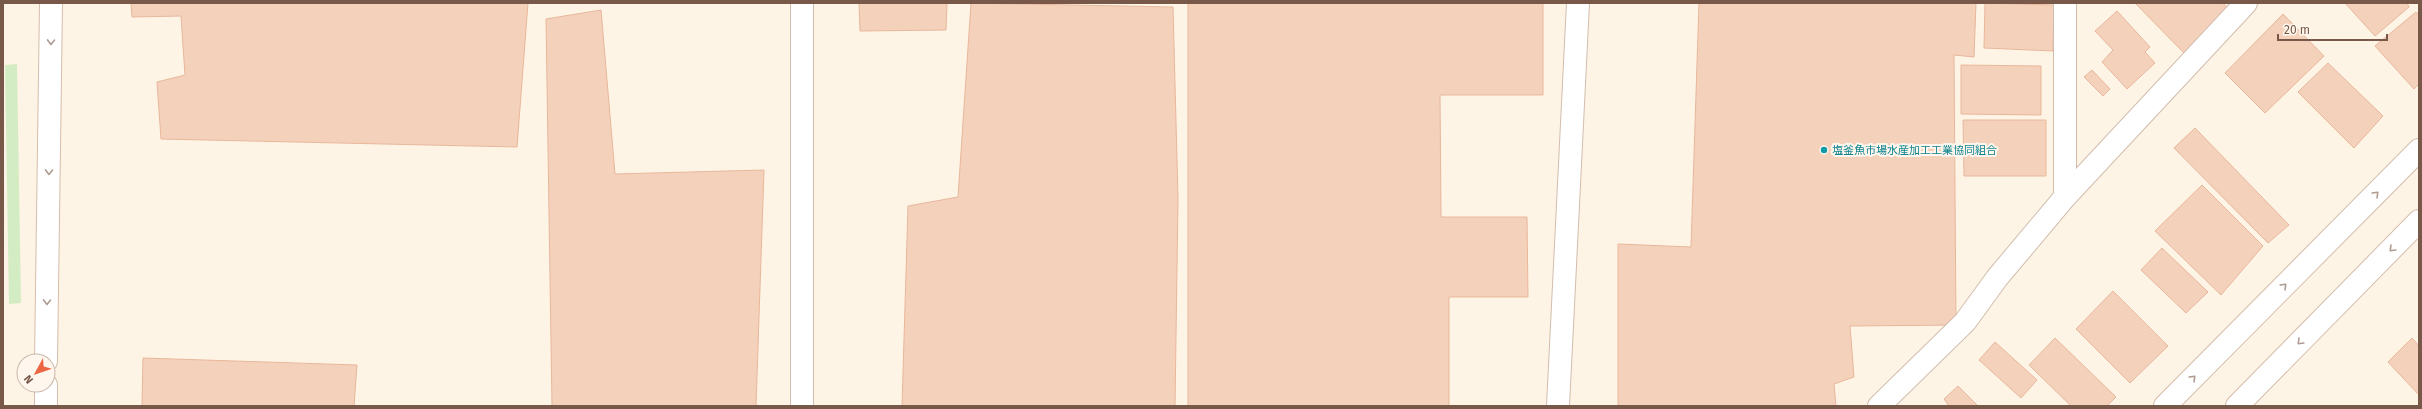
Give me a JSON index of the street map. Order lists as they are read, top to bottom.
{
  "places": ["塩釜魚市場水産加工工業協同組合"],
  "scale_bar": "20 m",
  "north": "bottom left"
}
